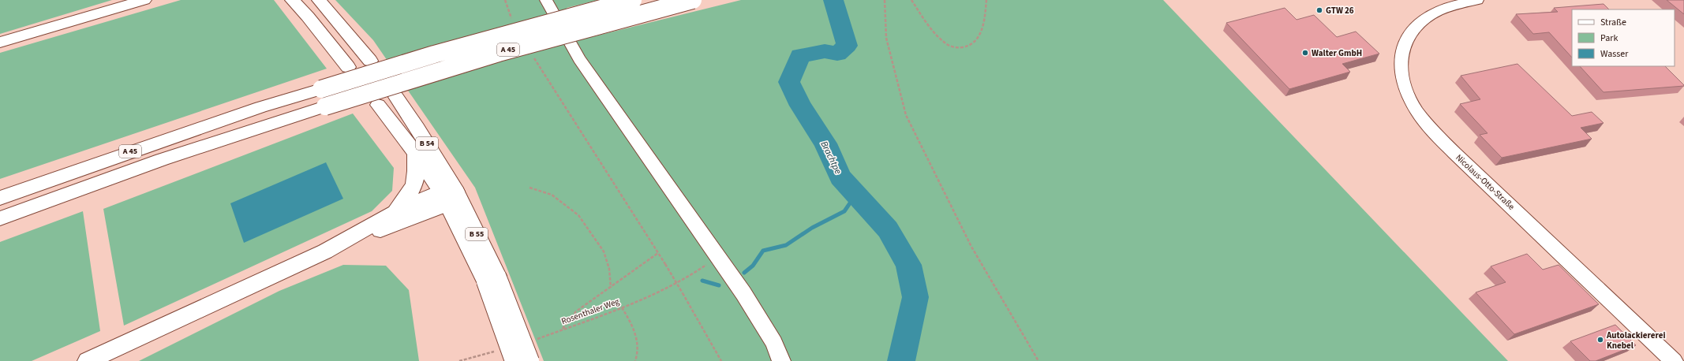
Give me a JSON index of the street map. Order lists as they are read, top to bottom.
{
  "streets": {
    "main road": ["A 45", "B 54", "B 55"],
    "street": ["Nicolaus-Otto-Straße"],
    "path": ["Rosenthaler Weg"]
  },
  "crossings": [
    ["B 54", "B 55"]
  ],
  "water": ["Brachtpe"],
  "places": ["GTW 26", "Walter GmbH", "Autolackiererei Knebel"],
  "legend": ["Straße", "Park", "Wasser"]
}
